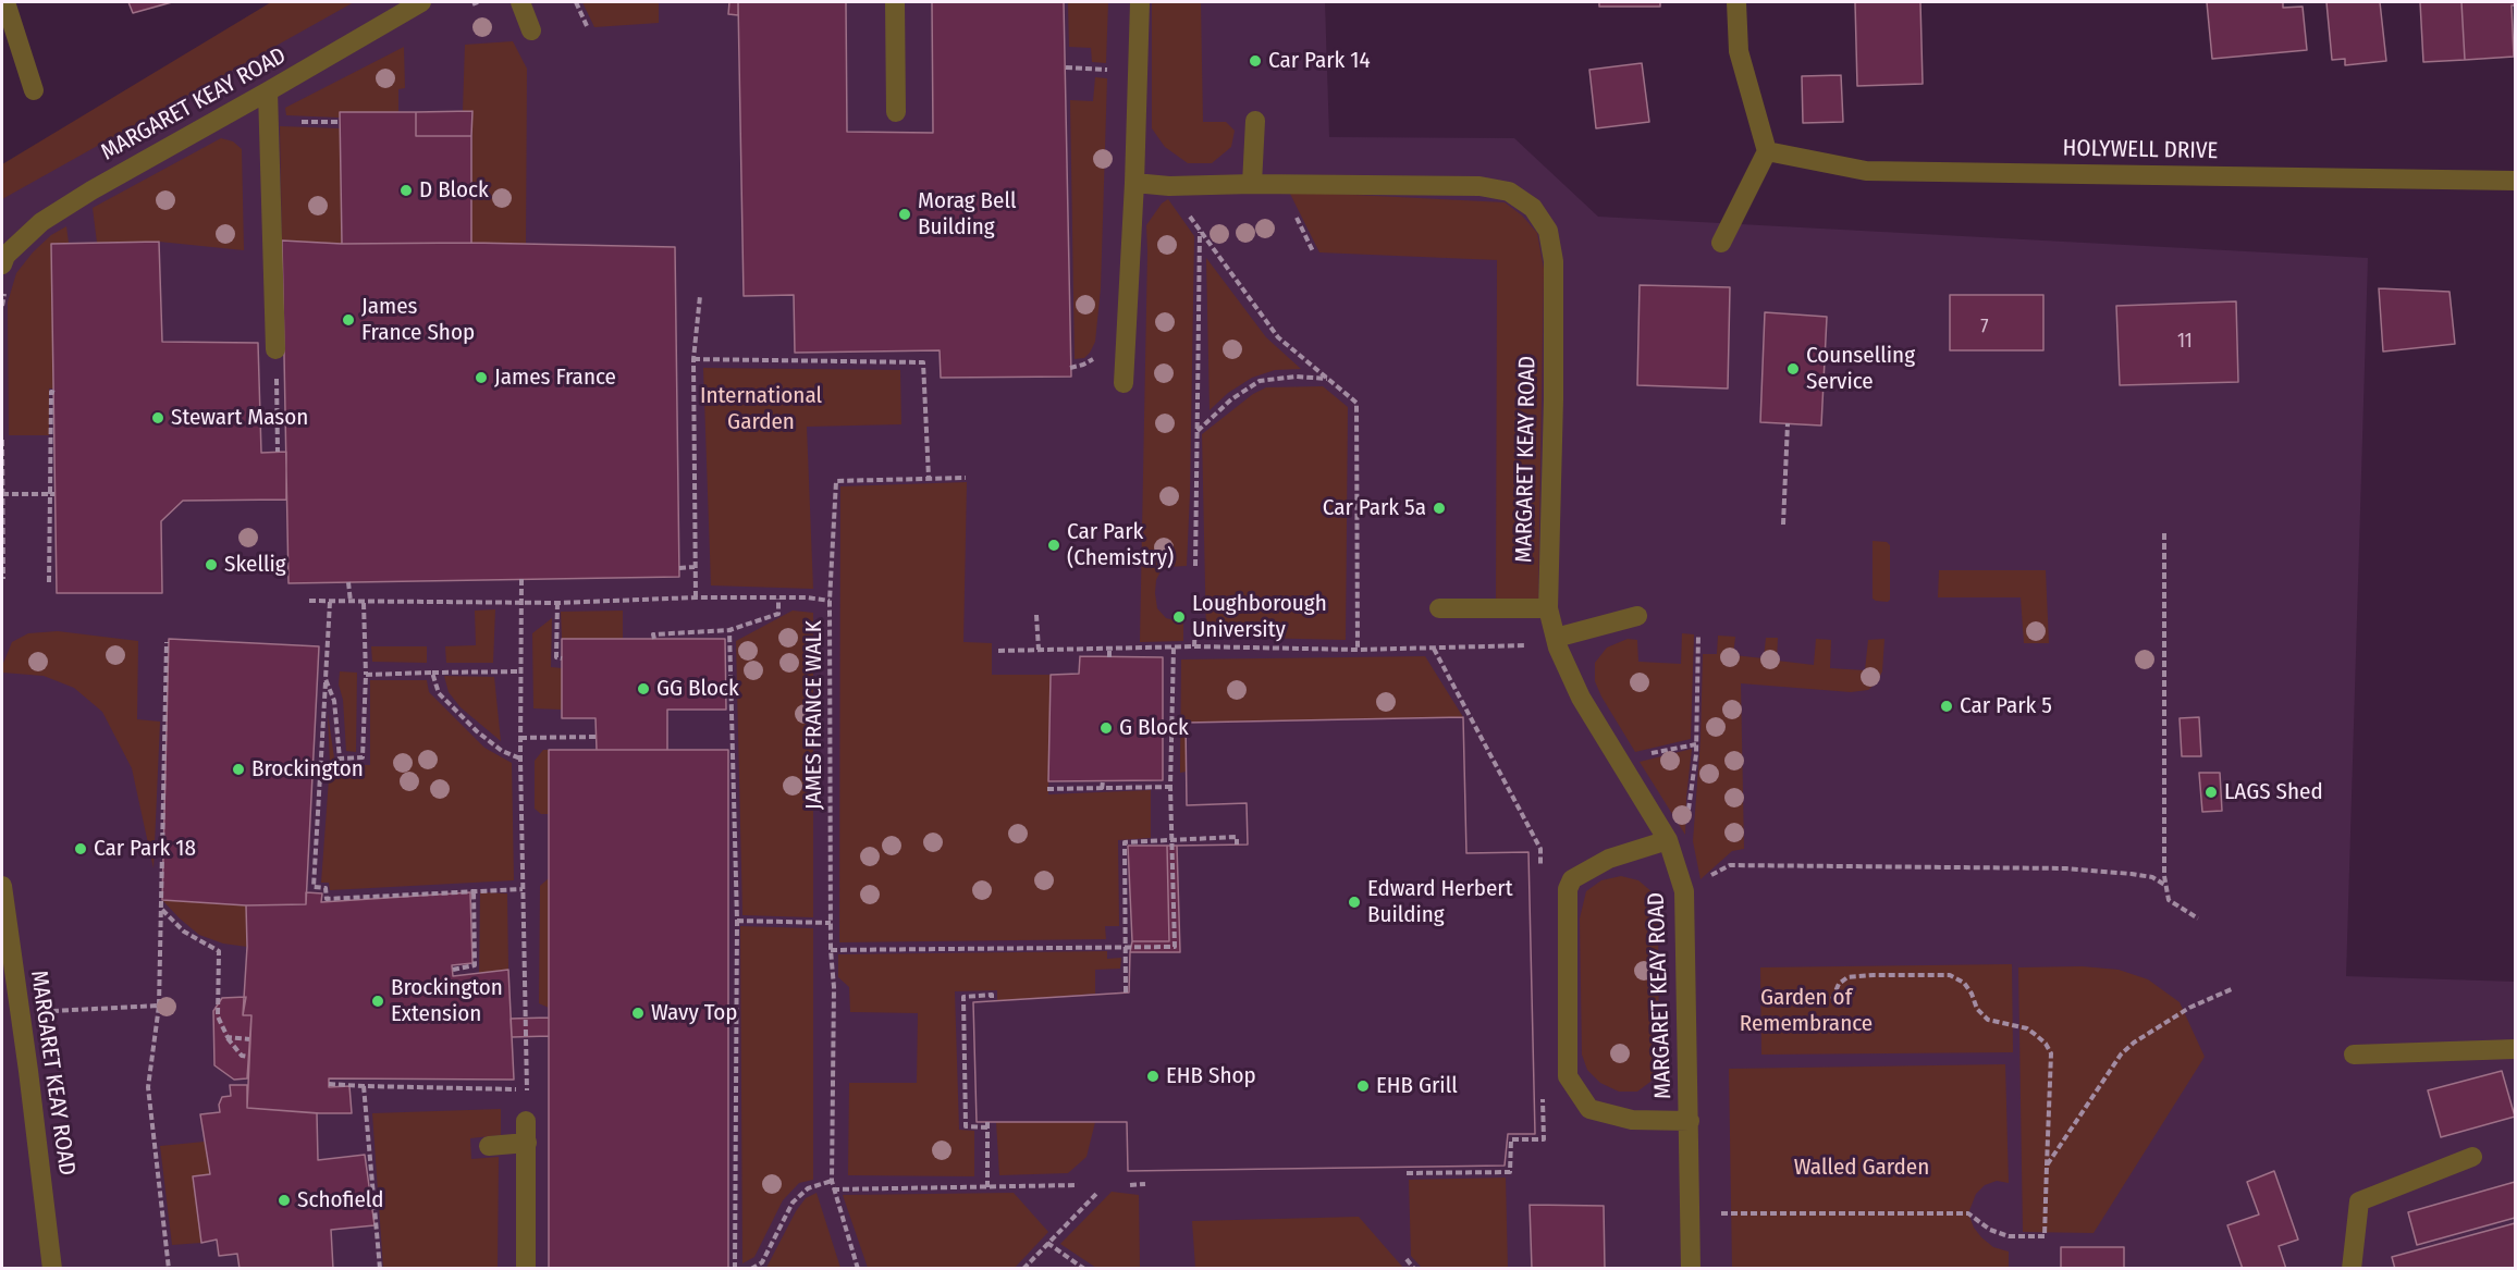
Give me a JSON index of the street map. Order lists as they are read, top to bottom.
{
  "streets": {
    "street": ["MARGARET KEAY ROAD", "HOLYWELL DRIVE"],
    "path": ["JAMES FRANCE WALK"]
  },
  "parks": ["International Garden", "Garden of Remembrance", "Walled Garden"],
  "places": [
    "Car Park 14",
    "D Block",
    "Morag Bell Building",
    "James France Shop",
    "Counselling Service",
    "James France",
    "Stewart Mason",
    "Car Park 5a",
    "Car Park (Chemistry)",
    "Skellig",
    "Loughborough University",
    "GG Block",
    "Car Park 5",
    "G Block",
    "Brockington",
    "LAGS Shed",
    "Car Park 18",
    "Edward Herbert Building",
    "Brockington Extension",
    "Wavy Top",
    "EHB Shop",
    "EHB Grill",
    "Schofield"
  ],
  "house_numbers": ["7", "11"]
}
